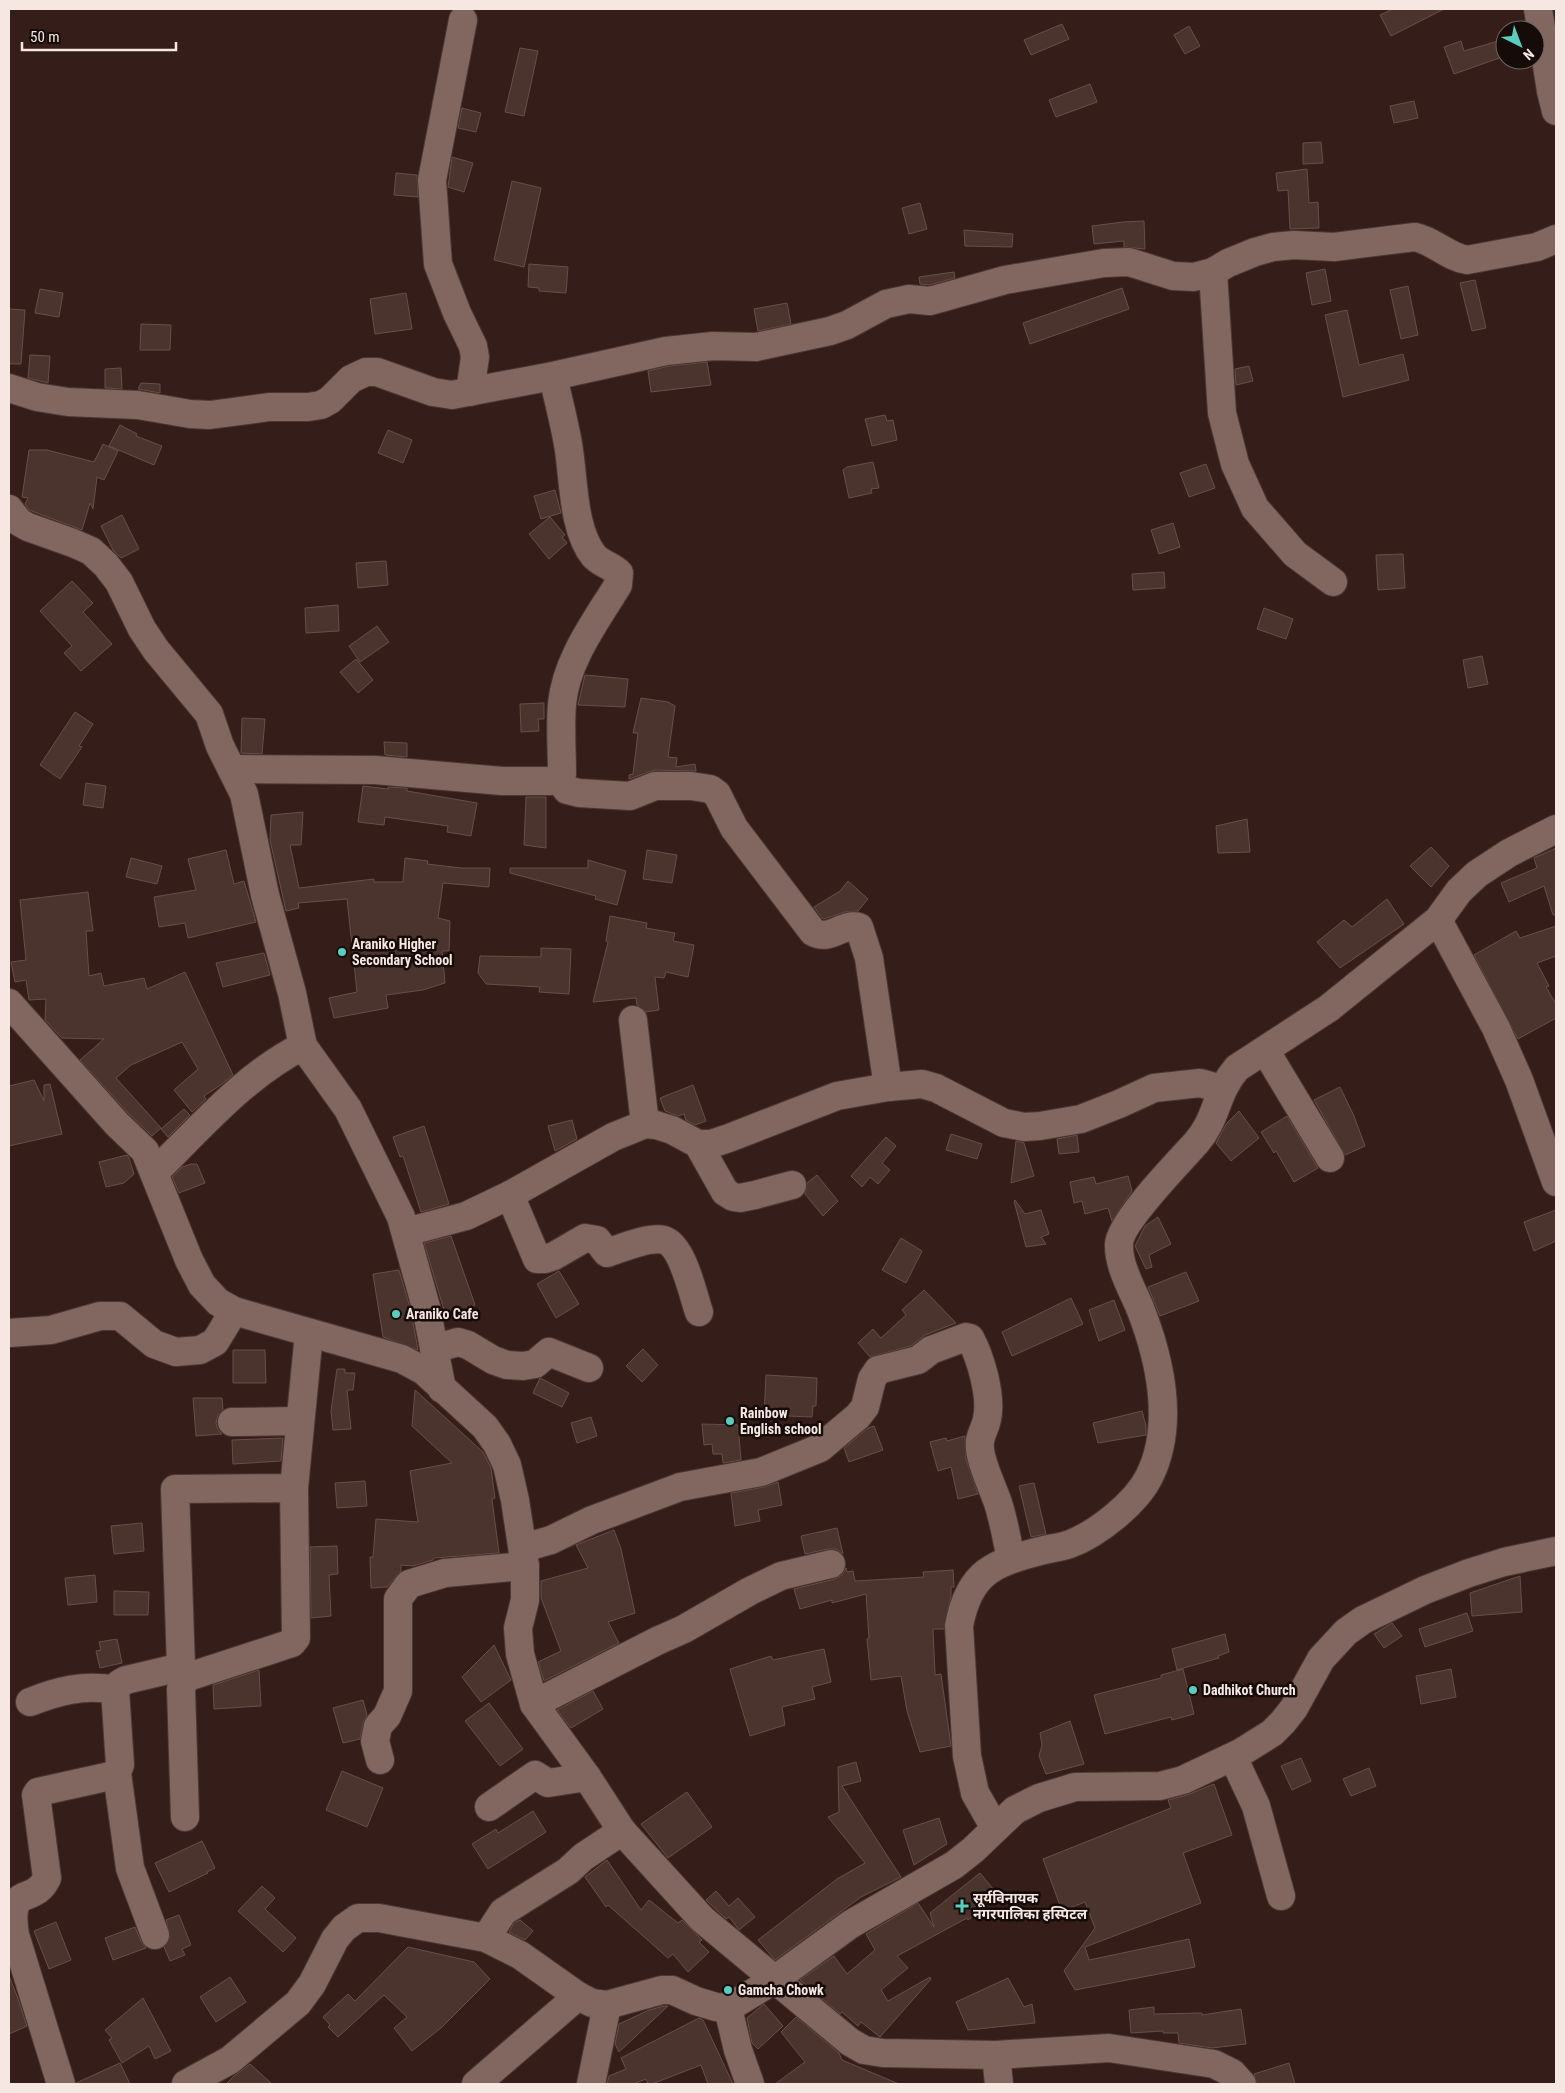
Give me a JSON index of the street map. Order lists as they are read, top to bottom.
{
  "places": {
    "other": [
      "Araniko Higher Secondary School",
      "Araniko Cafe",
      "Rainbow English school",
      "Dadhikot Church",
      "Gamcha Chowk"
    ],
    "health": ["सूर्यविनायक नगरपालिका हस्पिटल"]
  },
  "scale_bar": "50 m",
  "north": "bottom right"
}
